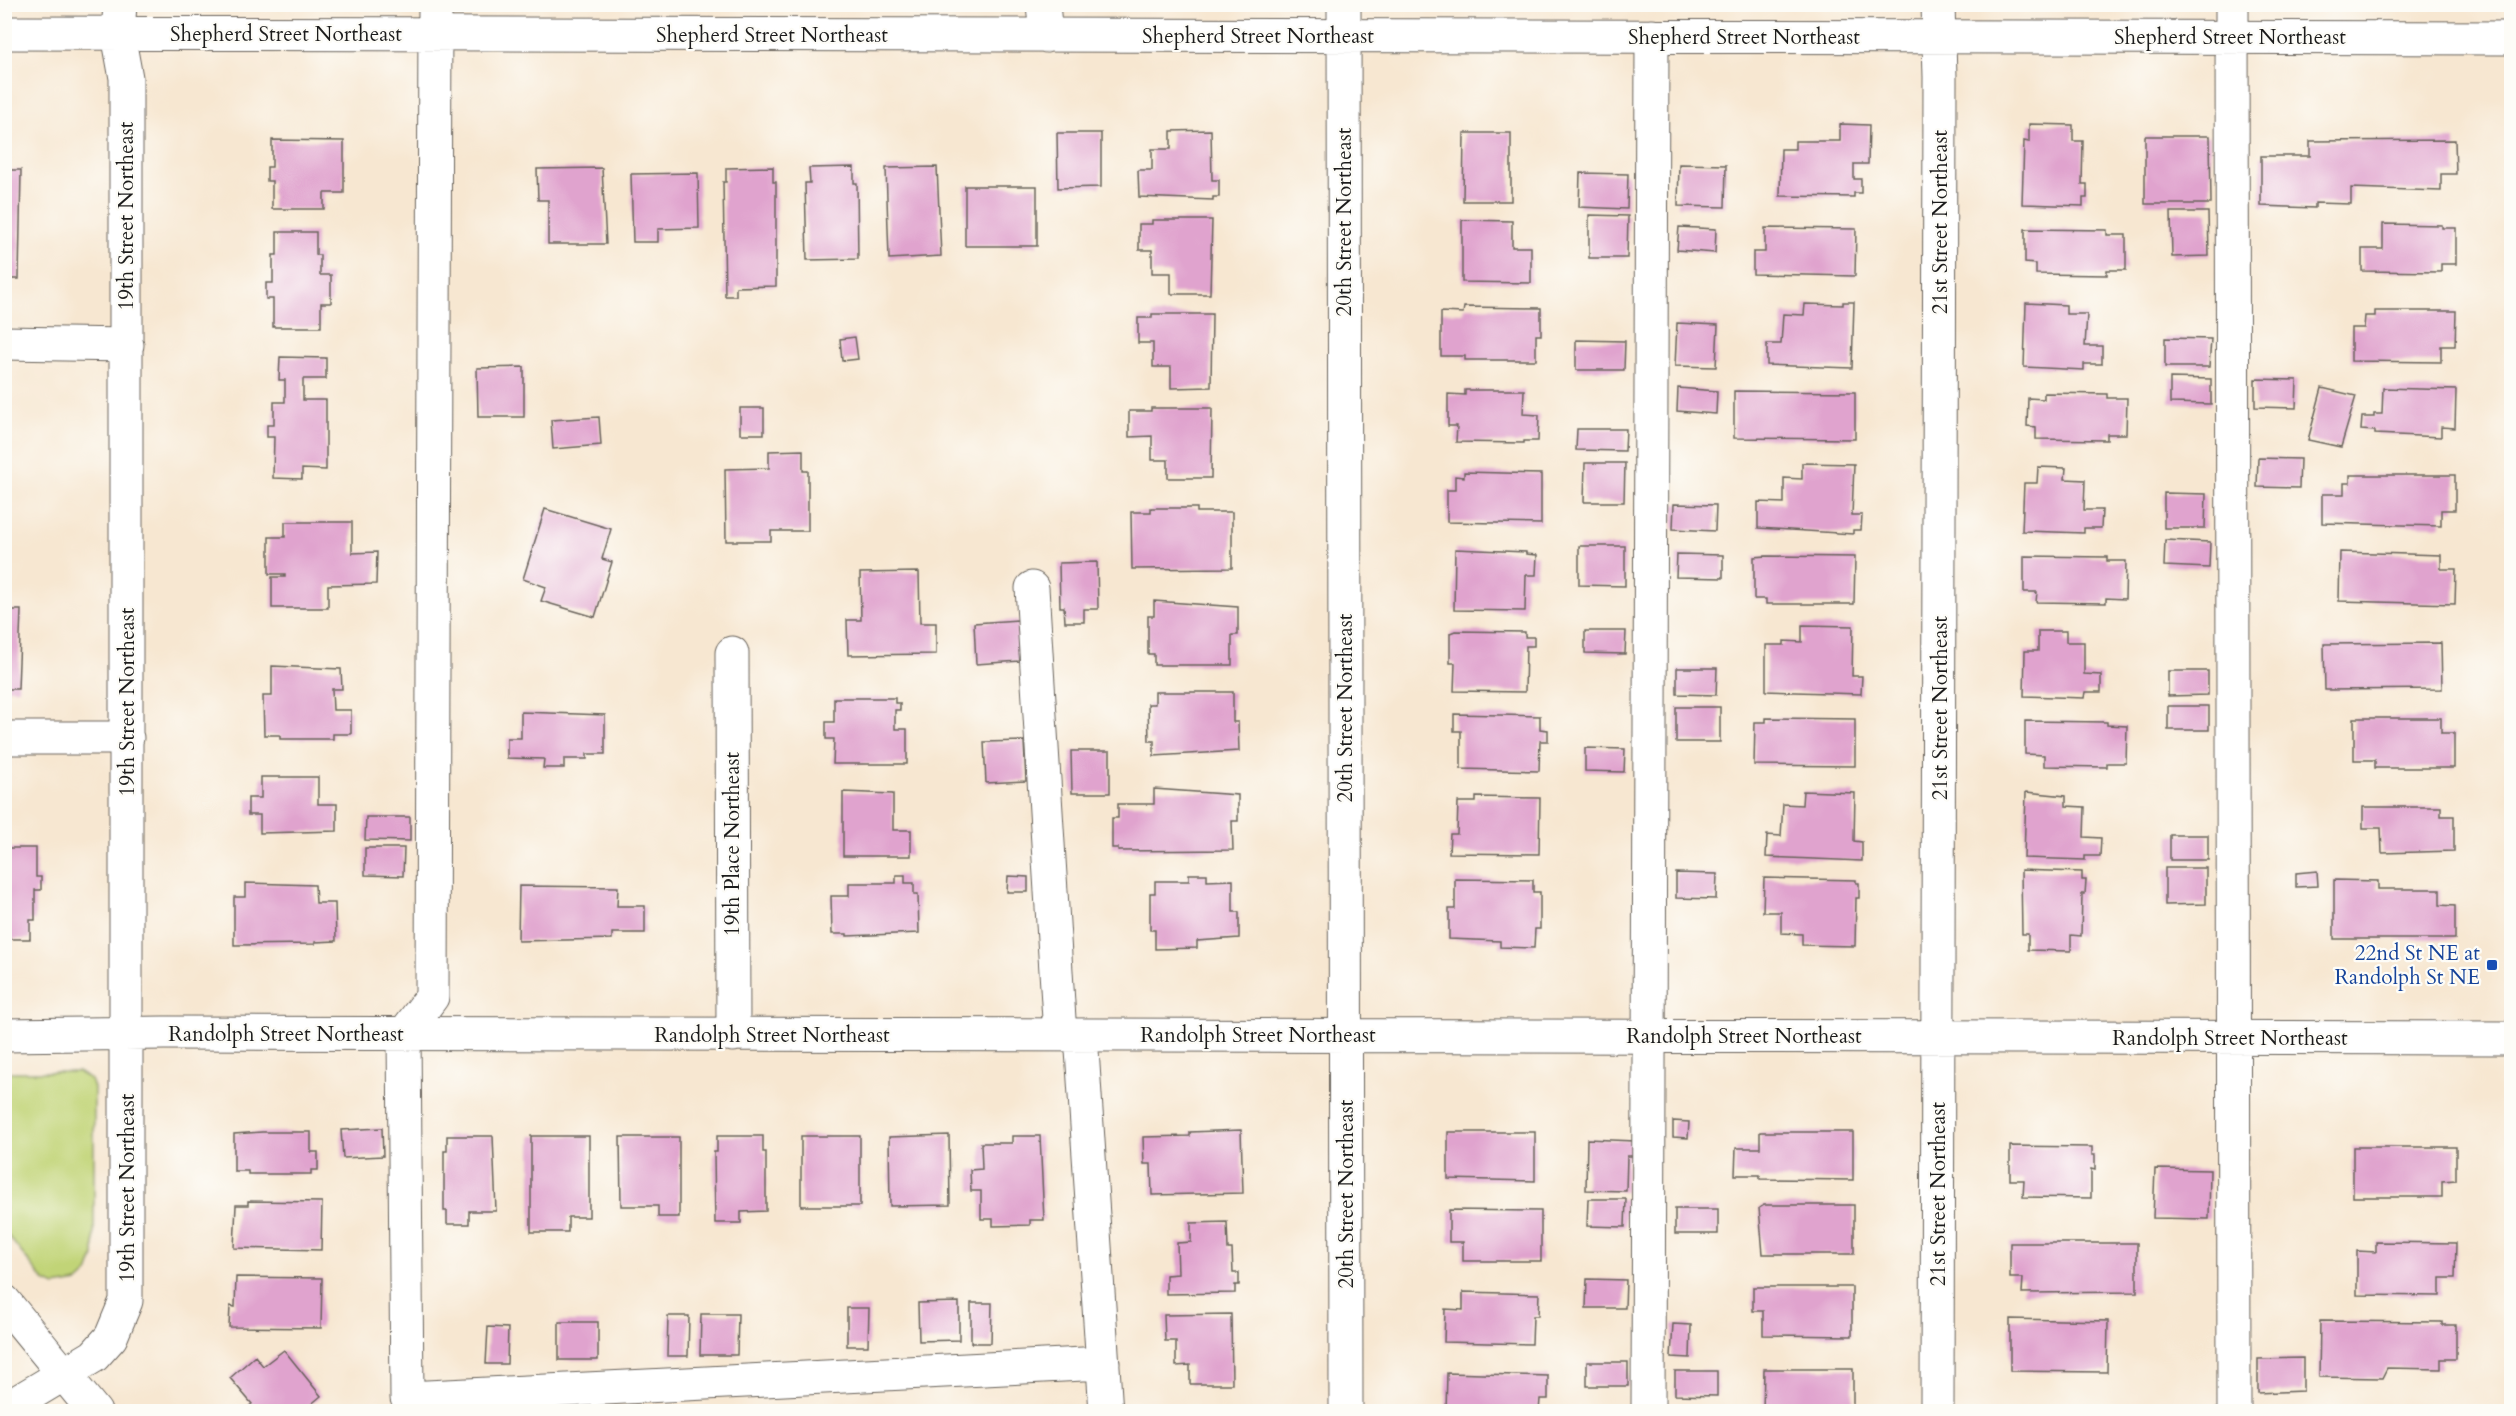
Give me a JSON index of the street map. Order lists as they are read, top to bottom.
{
  "streets": {
    "street": [
      "Shepherd Street Northeast",
      "19th Street Northeast",
      "20th Street Northeast",
      "21st Street Northeast",
      "19th Place Northeast",
      "Randolph Street Northeast"
    ]
  },
  "crossings": [
    ["Shepherd Street Northeast", "19th Street Northeast"],
    ["Shepherd Street Northeast", "20th Street Northeast"],
    ["Shepherd Street Northeast", "21st Street Northeast"],
    ["19th Street Northeast", "Randolph Street Northeast"],
    ["20th Street Northeast", "Randolph Street Northeast"],
    ["21st Street Northeast", "Randolph Street Northeast"],
    ["19th Place Northeast", "Randolph Street Northeast"]
  ],
  "places": {
    "transit": ["22nd St NE at Randolph St NE"]
  }
}
